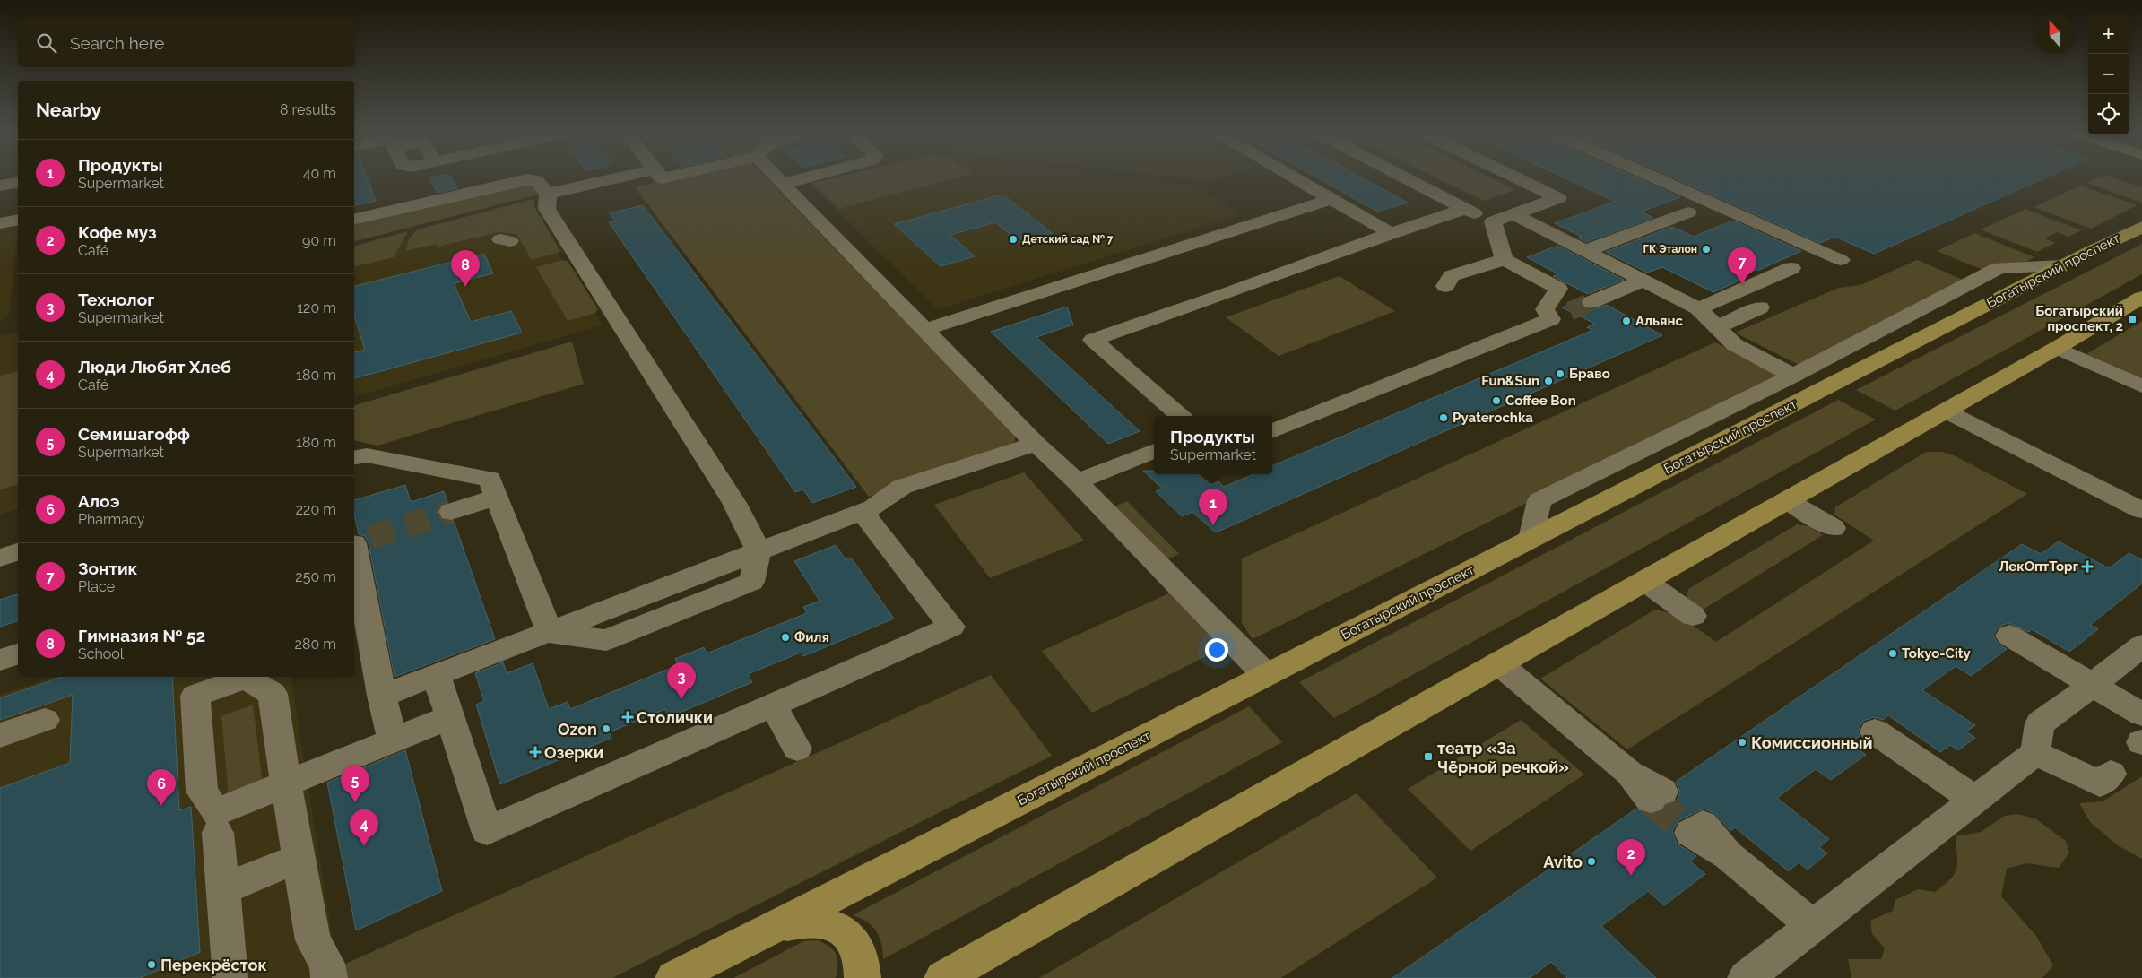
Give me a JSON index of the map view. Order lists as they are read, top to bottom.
{
  "streets": {
    "main road": ["Богатырский проспект"]
  },
  "places": {
    "other": [
      "Детский сад № 7",
      "ГК Эталон",
      "Альянс",
      "Браво",
      "Fun&Sun",
      "Coffee Bon",
      "Pyaterochka",
      "Филя",
      "Tokyo-City",
      "Ozon",
      "Комиссионный",
      "Avito",
      "Перекрёсток"
    ],
    "transit": ["Богатырский проспект, 2", "театр «За Чёрной речкой»"],
    "health": ["ЛекОптТорг", "Столички", "Озерки"]
  },
  "north": "top",
  "page": {
    "map_buttons": ["+", "−"],
    "search": "Search here",
    "heading": ["Nearby", "8 results"],
    "list": [
      {
        "mark": "1",
        "name": "Продукты",
        "note": "Supermarket",
        "value": "40 m"
      },
      {
        "mark": "2",
        "name": "Кофе муз",
        "note": "Café",
        "value": "90 m"
      },
      {
        "mark": "3",
        "name": "Технолог",
        "note": "Supermarket",
        "value": "120 m"
      },
      {
        "mark": "4",
        "name": "Люди Любят Хлеб",
        "note": "Café",
        "value": "180 m"
      },
      {
        "mark": "5",
        "name": "Семишагофф",
        "note": "Supermarket",
        "value": "180 m"
      },
      {
        "mark": "6",
        "name": "Алоэ",
        "note": "Pharmacy",
        "value": "220 m"
      },
      {
        "mark": "7",
        "name": "Зонтик",
        "note": "Place",
        "value": "250 m"
      },
      {
        "mark": "8",
        "name": "Гимназия № 52",
        "note": "School",
        "value": "280 m"
      }
    ],
    "pins": [
      "7",
      "8",
      "1",
      "3",
      "5",
      "6",
      "4",
      "2"
    ],
    "popup": ["Продукты", "Supermarket"]
  }
}
